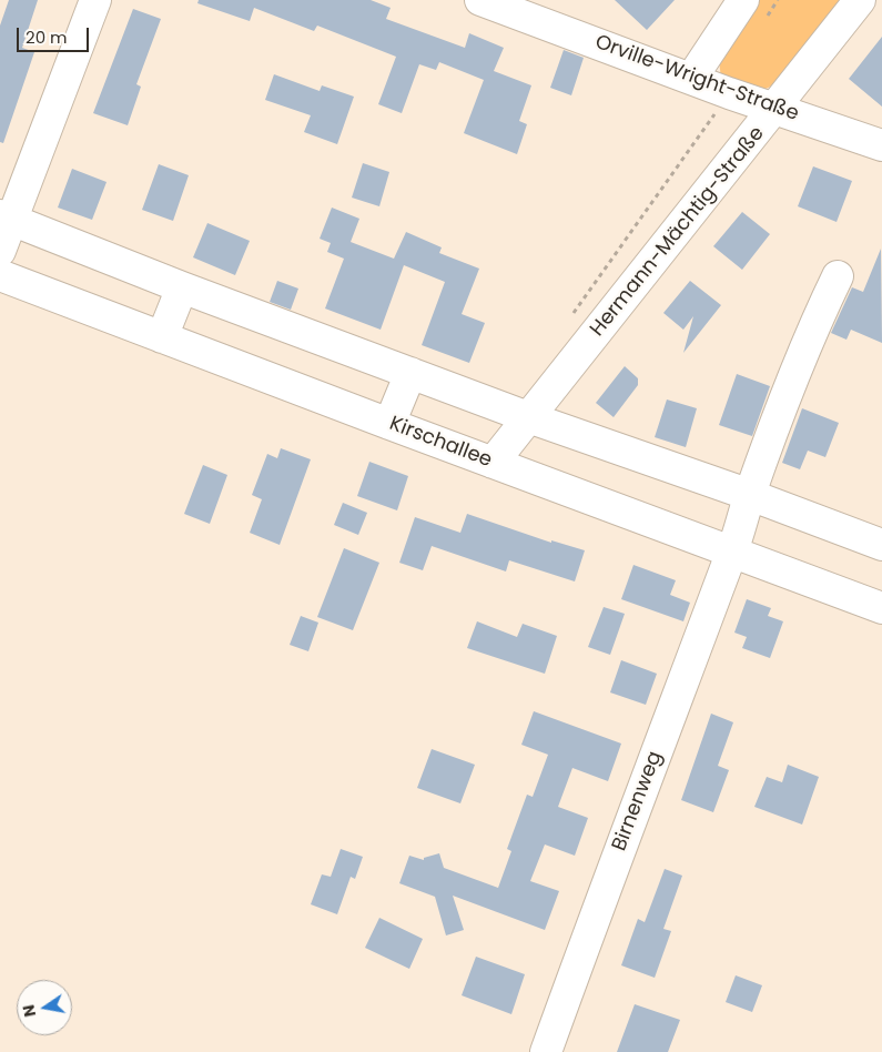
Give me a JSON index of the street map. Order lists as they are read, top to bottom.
{
  "streets": {
    "street": [
      "Orville-Wright-Straße",
      "Hermann-Mächtig-Straße",
      "Kirschallee",
      "Birnenweg"
    ]
  },
  "crossings": [
    ["Orville-Wright-Straße", "Hermann-Mächtig-Straße"],
    ["Hermann-Mächtig-Straße", "Kirschallee"],
    ["Kirschallee", "Birnenweg"]
  ],
  "scale_bar": "20 m",
  "north": "left"
}
